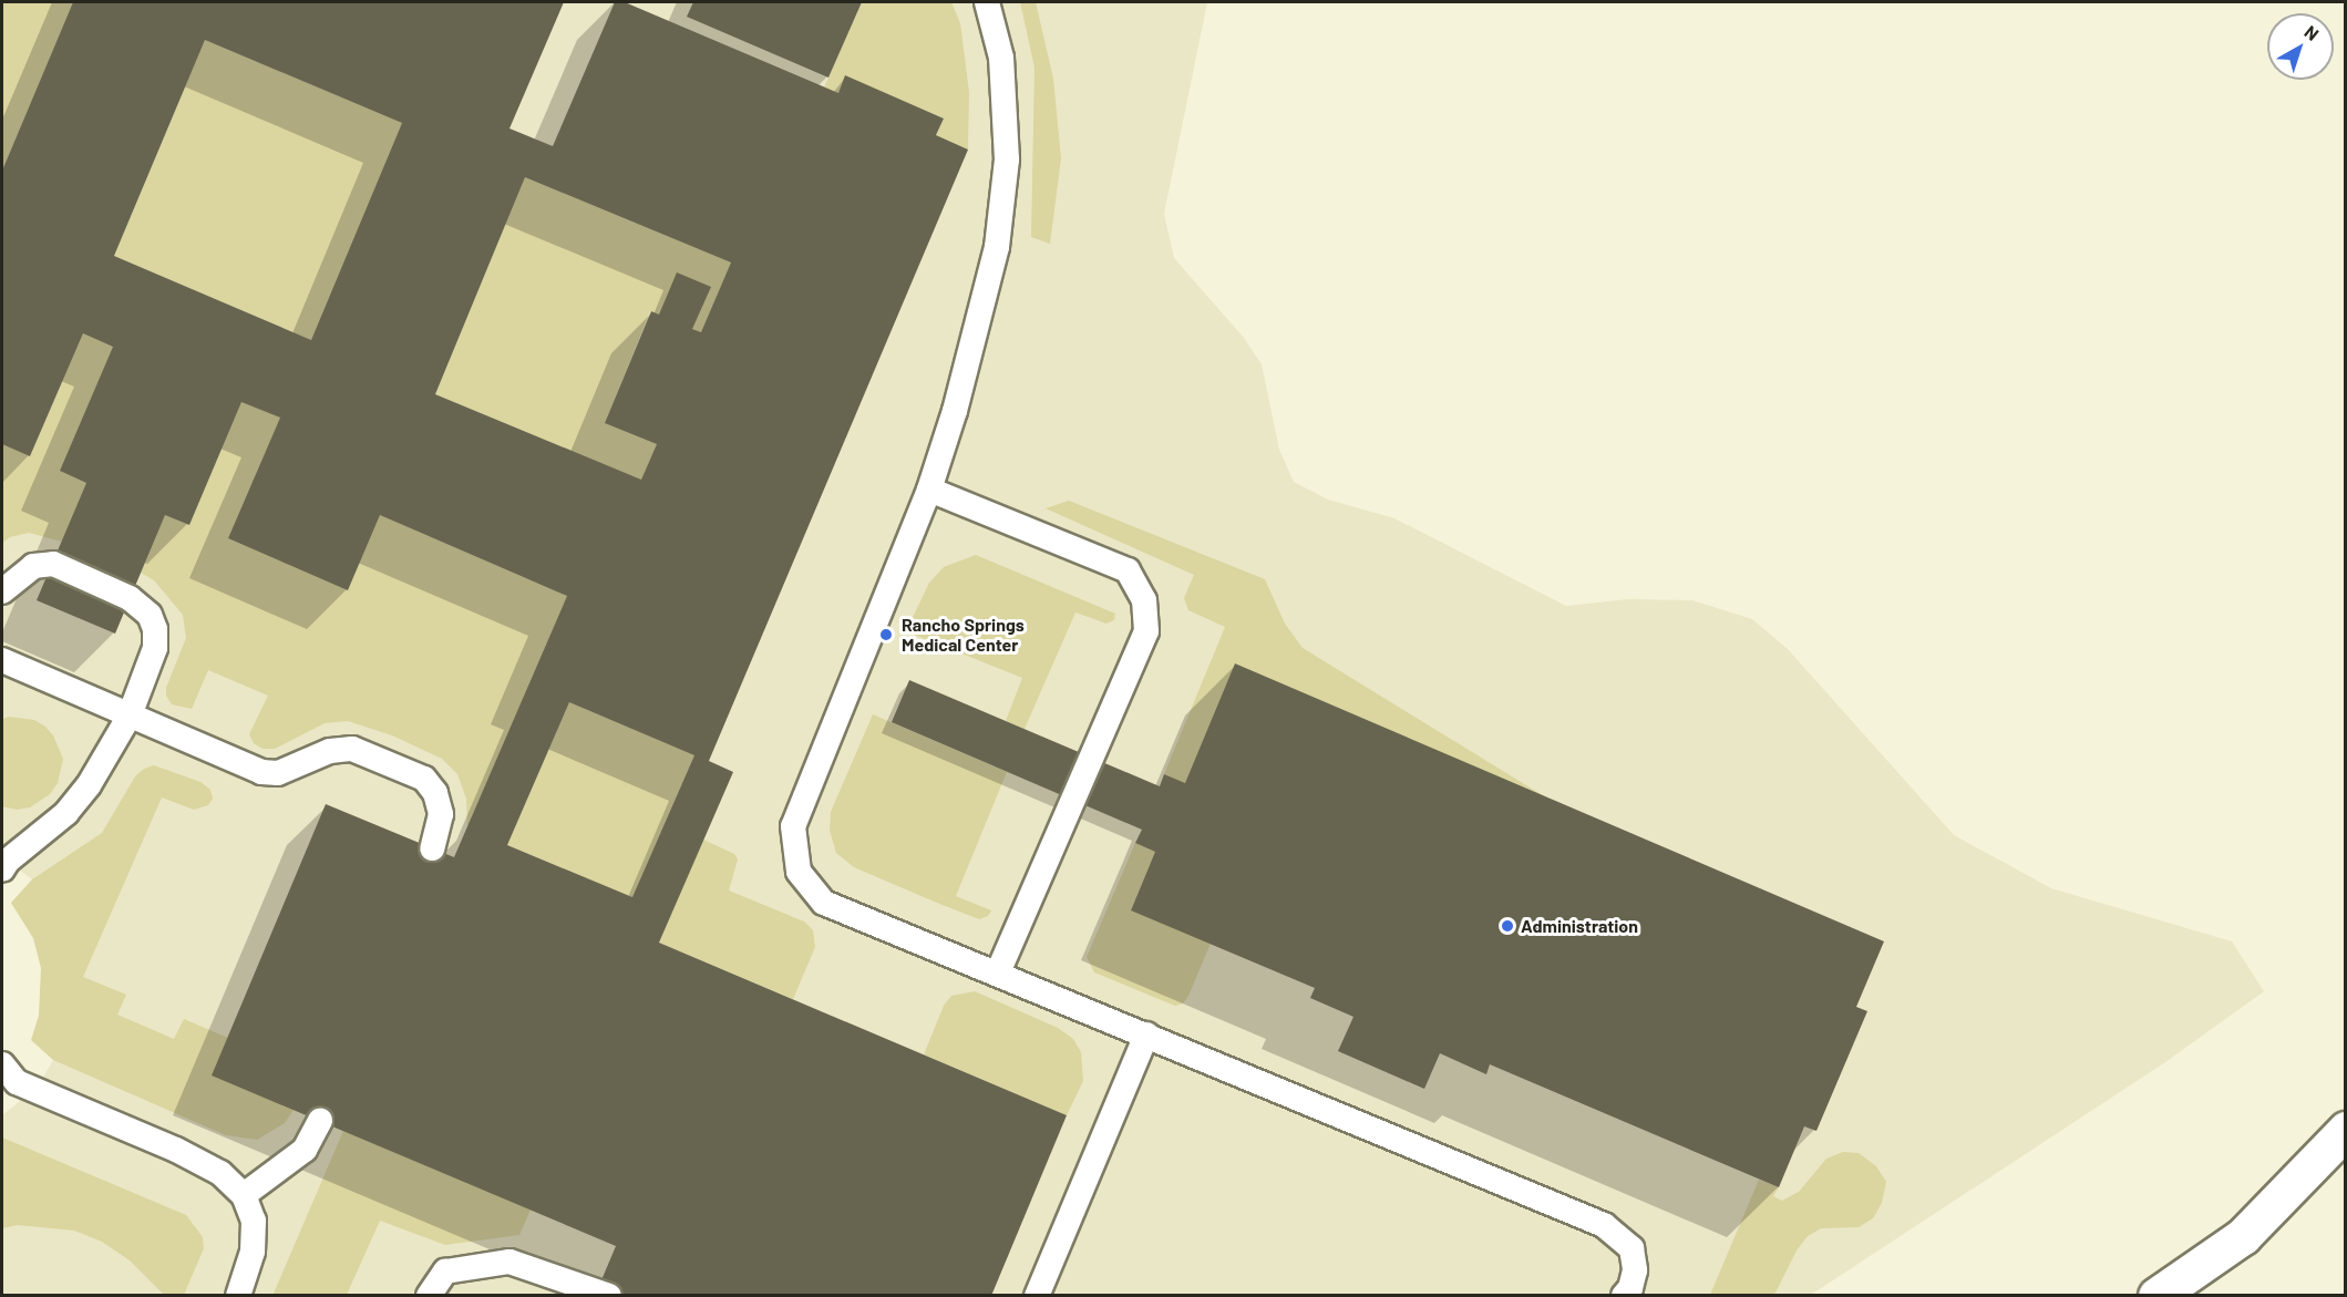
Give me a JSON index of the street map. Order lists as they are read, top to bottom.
{
  "places": ["Rancho Springs Medical Center", "Administration"],
  "north": "top right"
}
